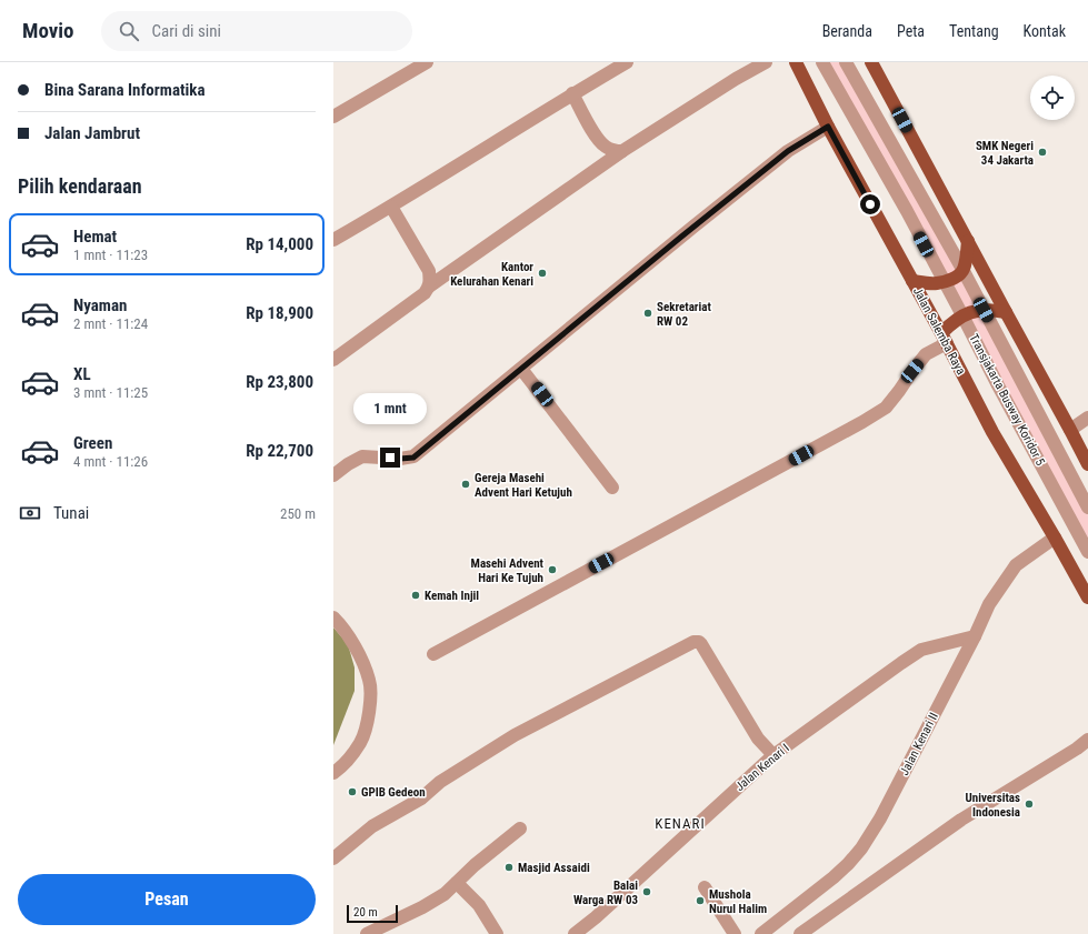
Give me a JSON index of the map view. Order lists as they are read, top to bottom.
{
  "streets": {
    "main road": ["Jalan Salemba Raya"],
    "street": ["Transjakarta Busway Koridor 5", "Jalan Kenari II", "Jalan Kenari I"]
  },
  "crossings": [
    ["Jalan Salemba Raya", "Jalan Kenari II"],
    ["Jalan Kenari II", "Jalan Kenari I"]
  ],
  "districts": ["KENARI"],
  "places": [
    "SMK Negeri 34 Jakarta",
    "Kantor Kelurahan Kenari",
    "Sekretariat RW 02",
    "Gereja Masehi Advent Hari Ketujuh",
    "Masehi Advent Hari Ke Tujuh",
    "Kemah Injil",
    "GPIB Gedeon",
    "Universitas Indonesia",
    "Masjid Assaidi",
    "Balai Warga RW 03",
    "Mushola Nurul Halim"
  ],
  "scale_bar": "20 m",
  "page": {
    "header": "Movio",
    "search": "Cari di sini",
    "nav": [
      "Beranda",
      "Peta",
      "Tentang",
      "Kontak"
    ],
    "banner": ["Bina Sarana Informatika", "Jalan Jambrut"],
    "heading": "Pilih kendaraan",
    "list": [
      {
        "name": "Hemat",
        "note": "1 mnt · 11:23",
        "value": "Rp 14,000"
      },
      {
        "name": "Nyaman",
        "note": "2 mnt · 11:24",
        "value": "Rp 18,900"
      },
      {
        "name": "XL",
        "note": "3 mnt · 11:25",
        "value": "Rp 23,800"
      },
      {
        "name": "Green",
        "note": "4 mnt · 11:26",
        "value": "Rp 22,700"
      }
    ],
    "bubble": "1 mnt",
    "pay": ["Tunai", "250 m"],
    "buttons": "Pesan",
    "scale": "20 m"
  }
}
